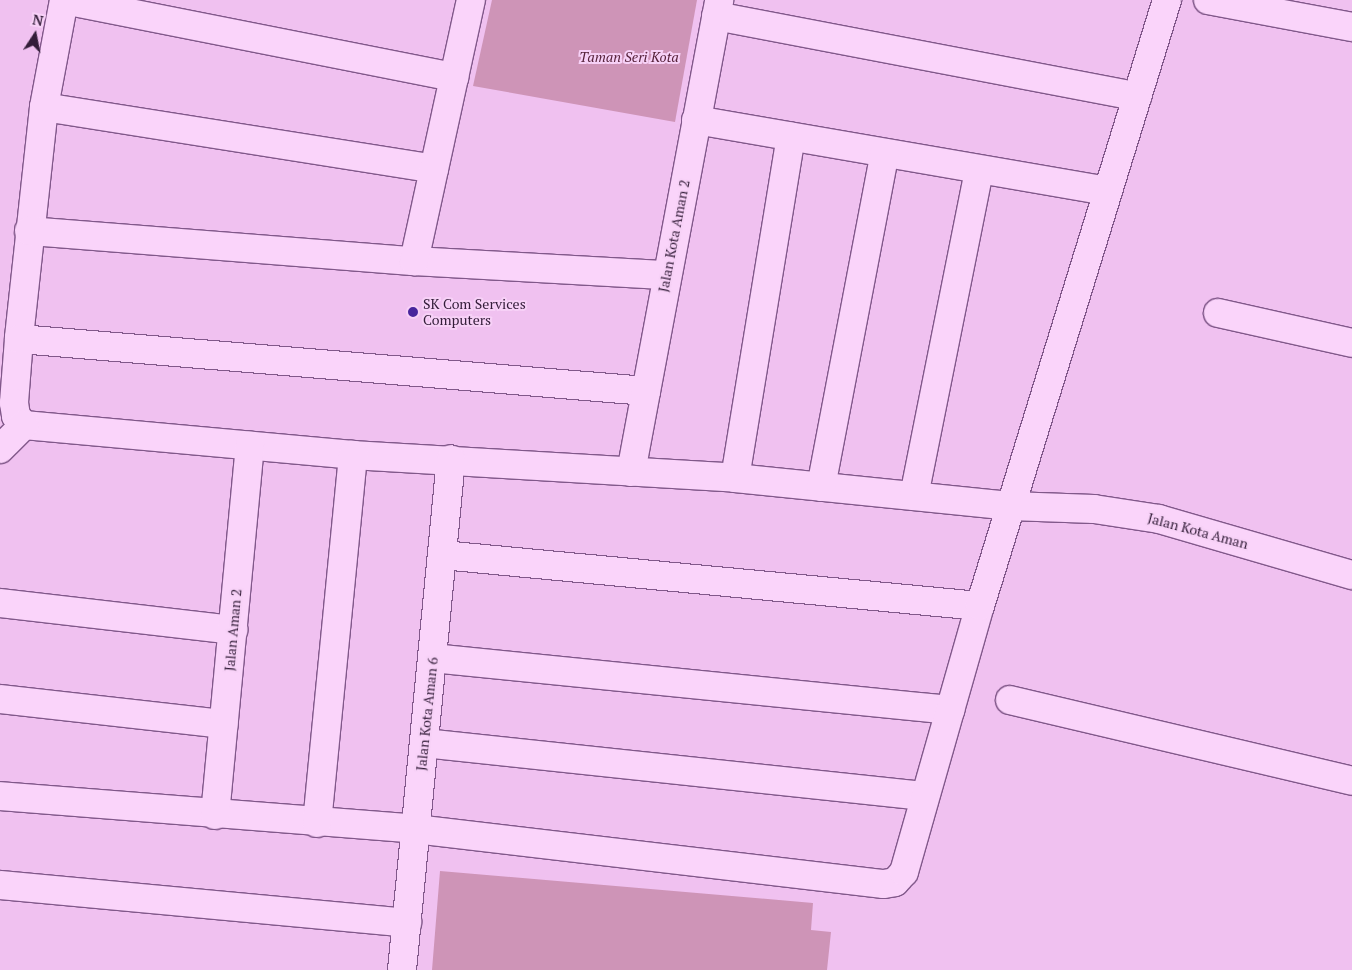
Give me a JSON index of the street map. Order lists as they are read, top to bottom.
{
  "streets": {
    "street": [
      "Jalan Kota Aman 2",
      "Jalan Kota Aman",
      "Jalan Aman 2",
      "Jalan Kota Aman 6"
    ]
  },
  "crossings": [
    ["Jalan Kota Aman 2", "Jalan Kota Aman"],
    ["Jalan Kota Aman", "Jalan Aman 2"],
    ["Jalan Kota Aman", "Jalan Kota Aman 6"]
  ],
  "parks": ["Taman Seri Kota"],
  "places": ["SK Com Services Computers"],
  "north": "top"
}
